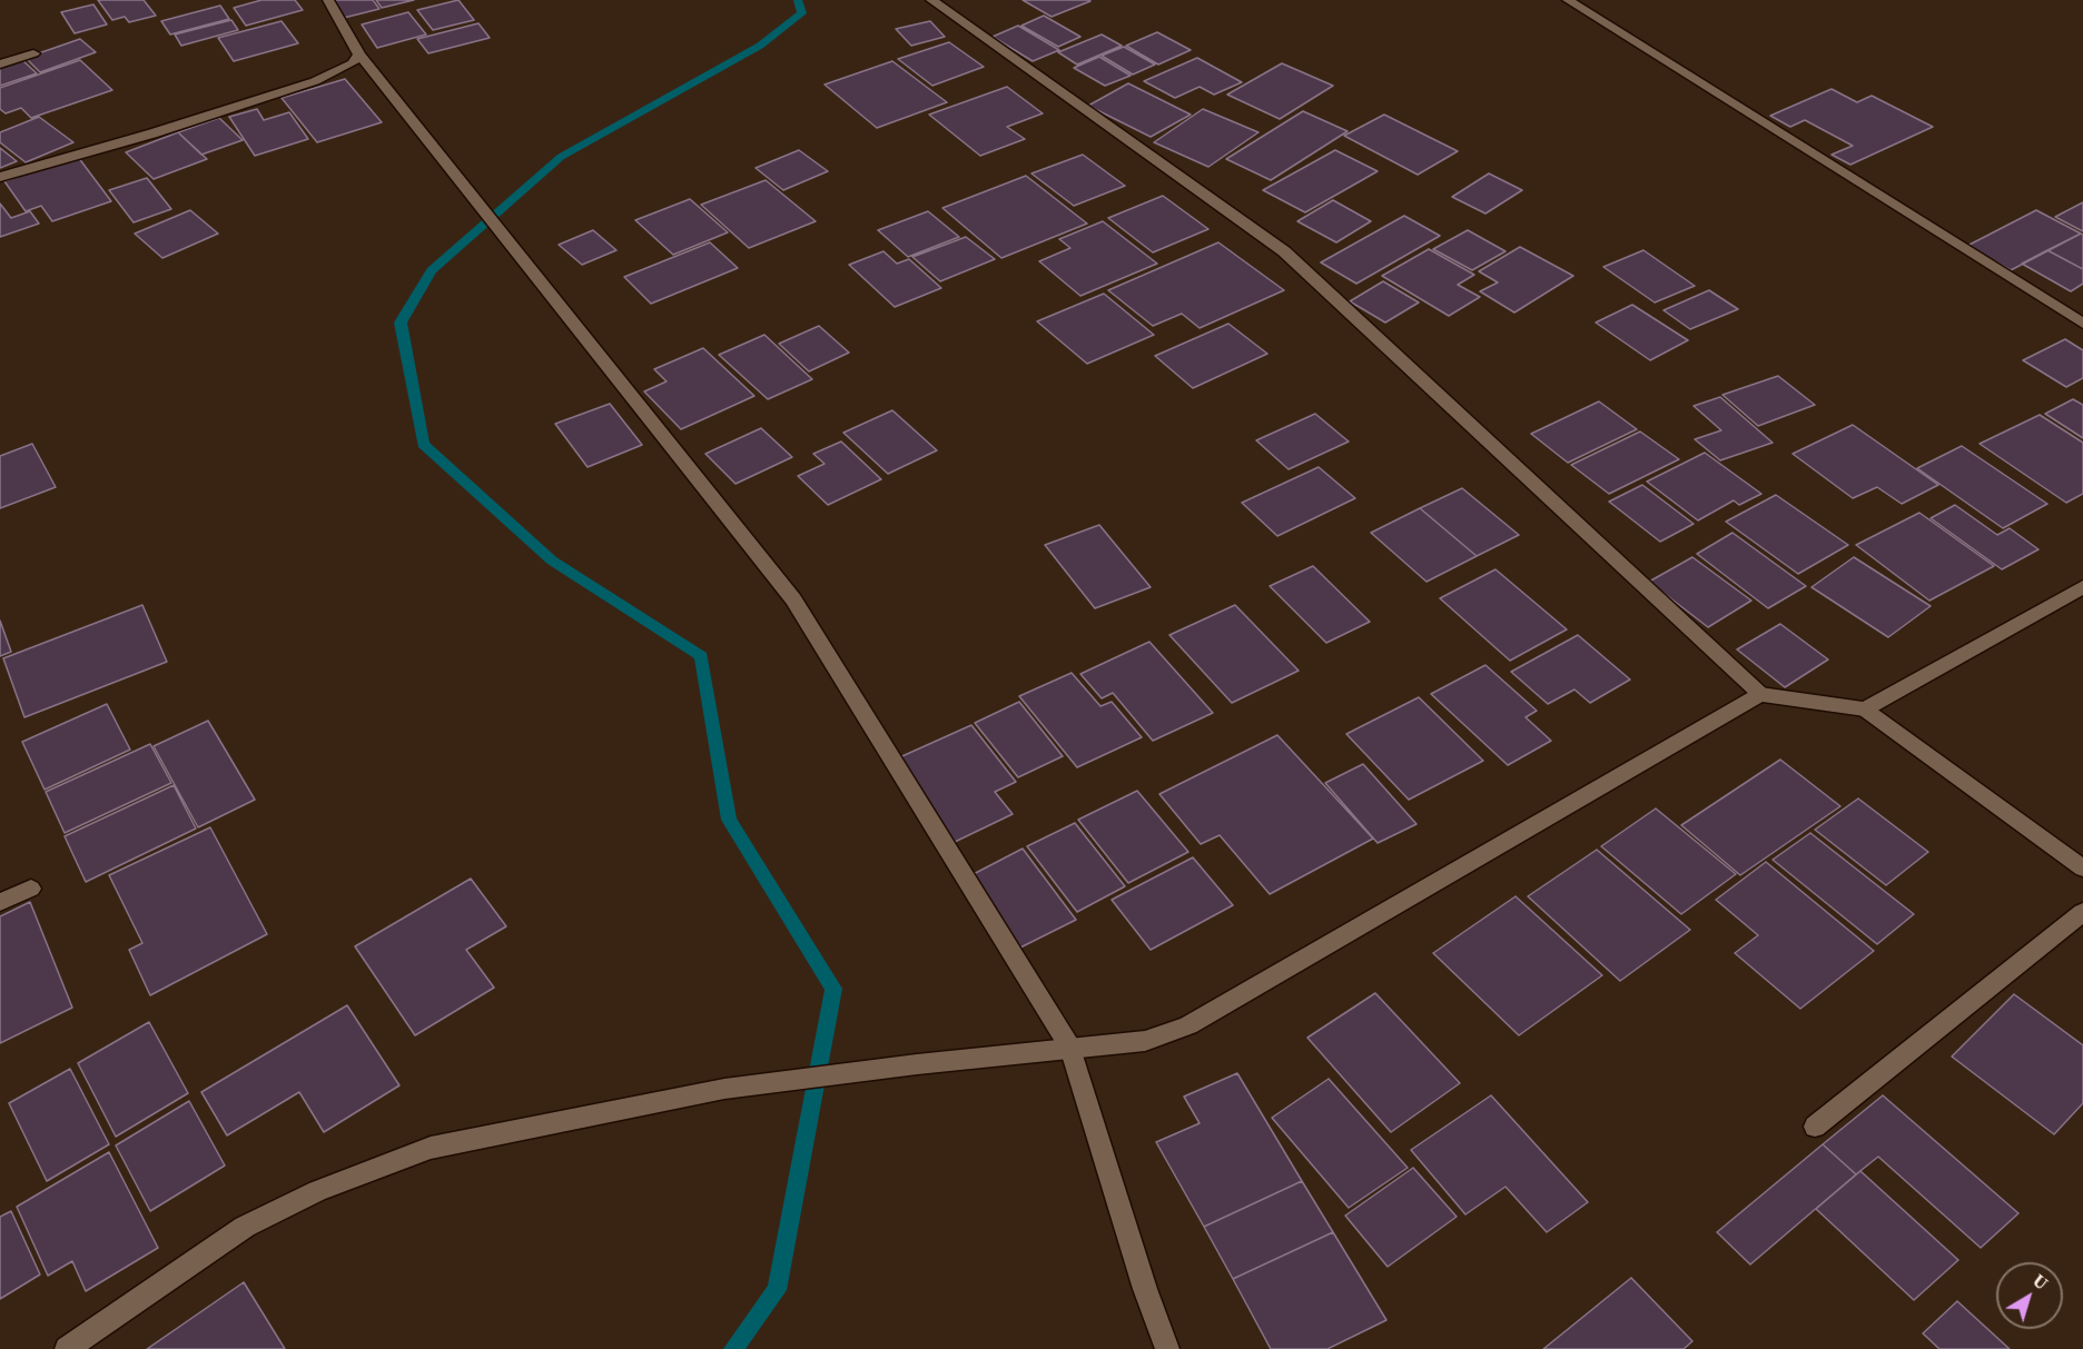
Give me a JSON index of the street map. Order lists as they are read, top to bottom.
{
  "north": "top right"
}
